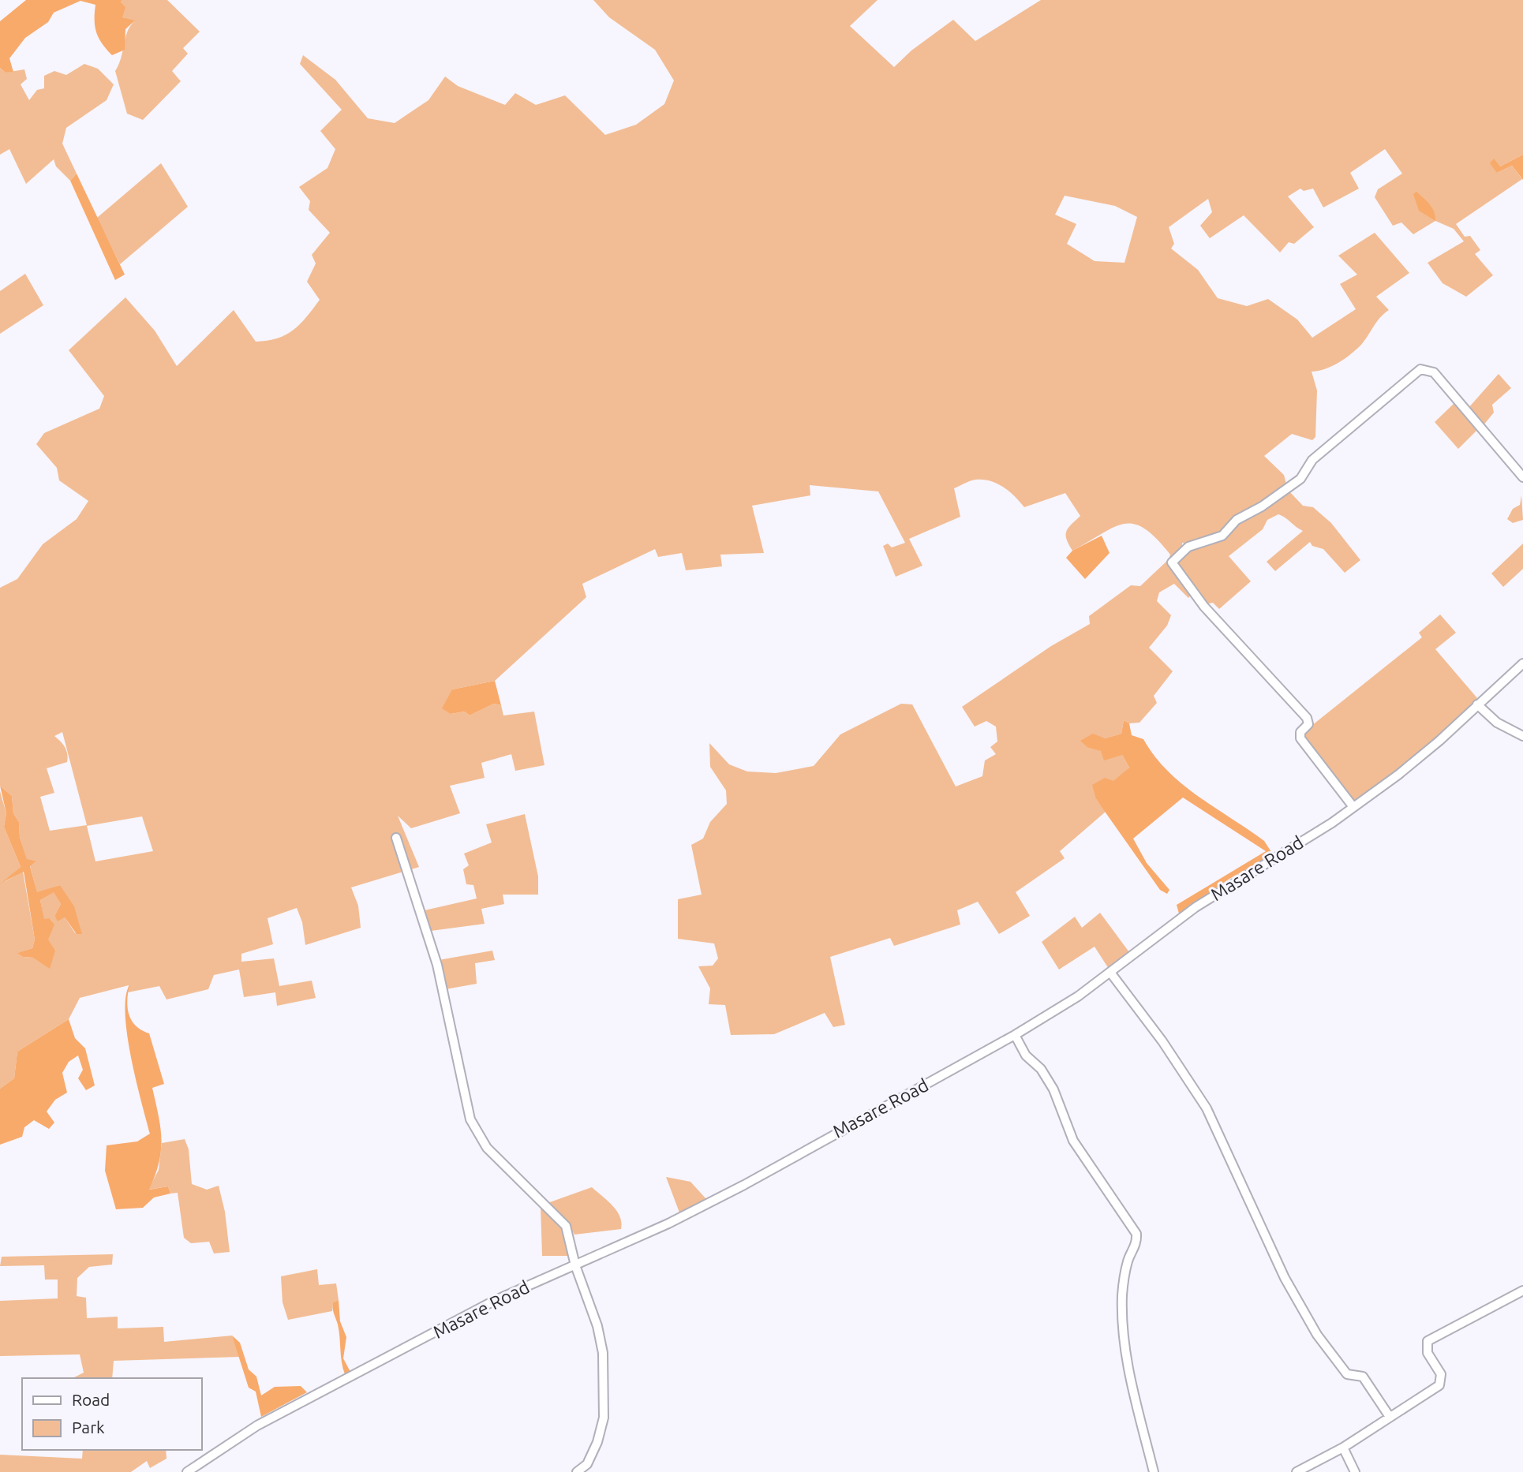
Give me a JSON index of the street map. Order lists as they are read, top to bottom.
{
  "streets": {
    "street": ["Masare Road"]
  },
  "legend": ["Road", "Park"]
}
